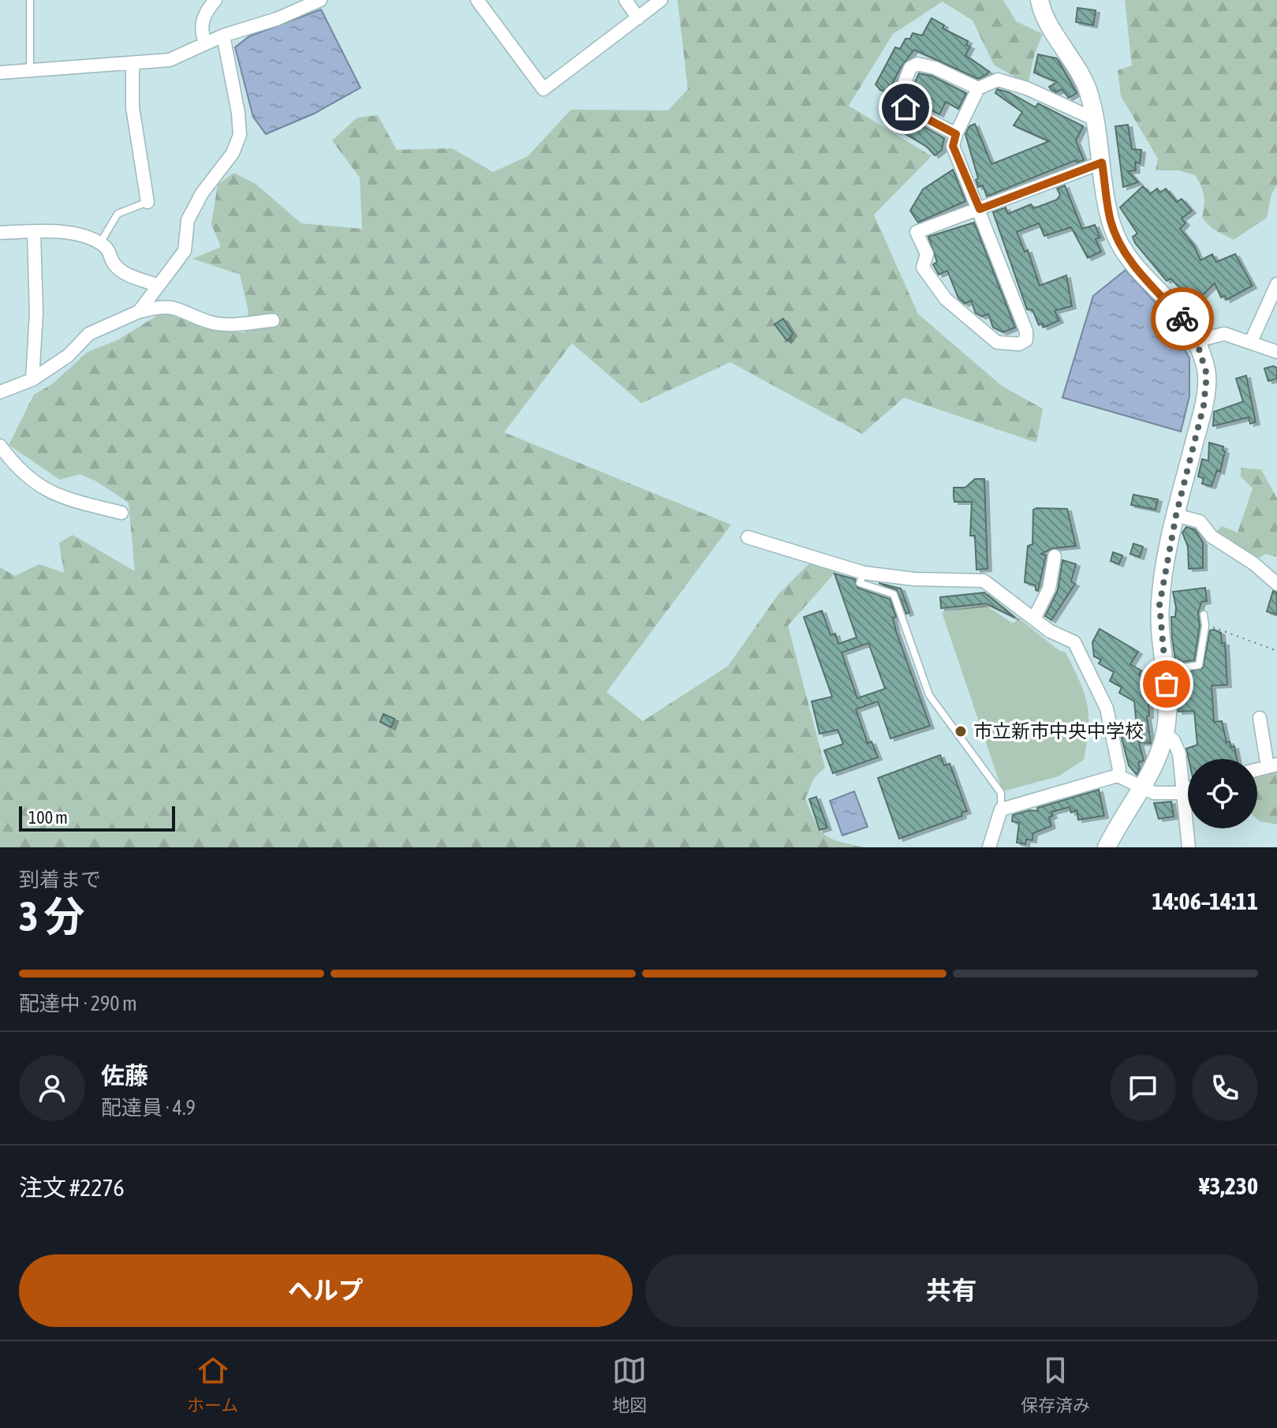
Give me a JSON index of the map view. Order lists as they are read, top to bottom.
{
  "places": ["市立新市中央中学校"],
  "scale_bar": "100 m",
  "page": {
    "scale": "100 m",
    "heading": ["3 分", "到着まで", "14:06–14:11"],
    "panel": [
      "佐藤",
      "配達員 · 4.9",
      "注文 #2276",
      "¥3,230"
    ],
    "bar": "配達中 · 290 m",
    "buttons": ["ヘルプ", "共有"],
    "tabs": ["ホーム", "地図", "保存済み"]
  }
}
